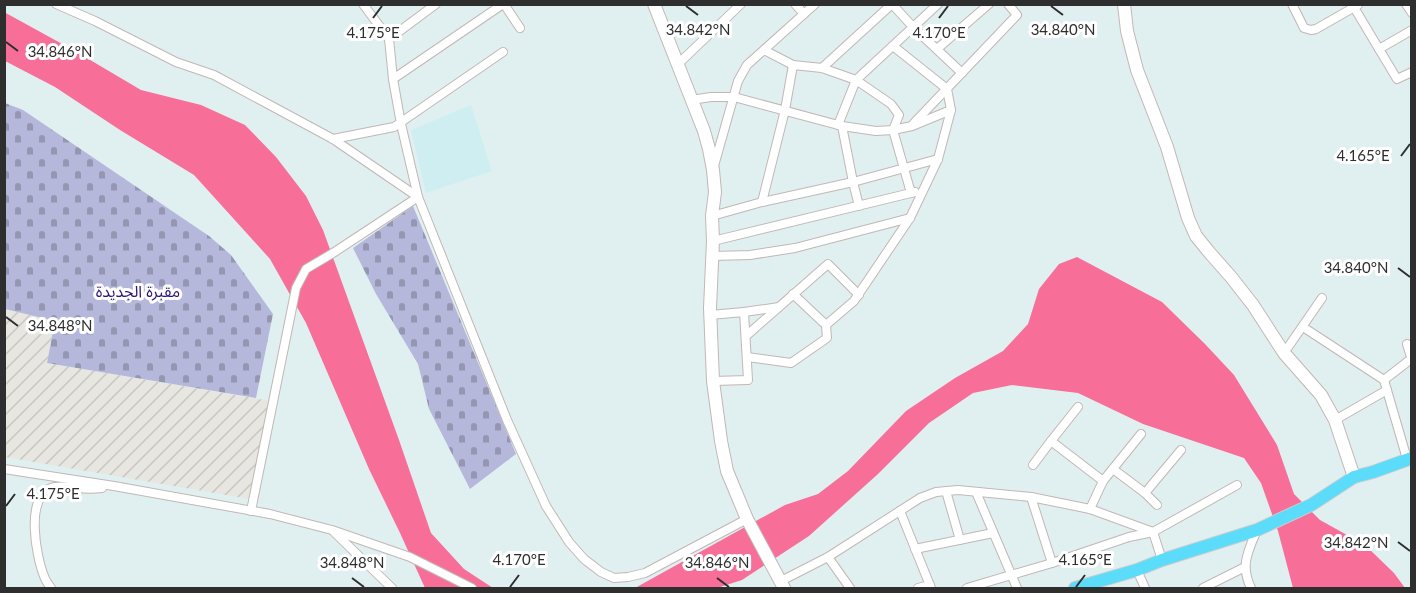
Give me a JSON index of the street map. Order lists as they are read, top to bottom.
{
  "parks": ["مقبرة الجديدة"],
  "coordinates": [
    "34.842°N",
    "34.840°N",
    "4.175°E",
    "4.170°E",
    "34.846°N",
    "4.165°E",
    "34.848°N"
  ]
}
